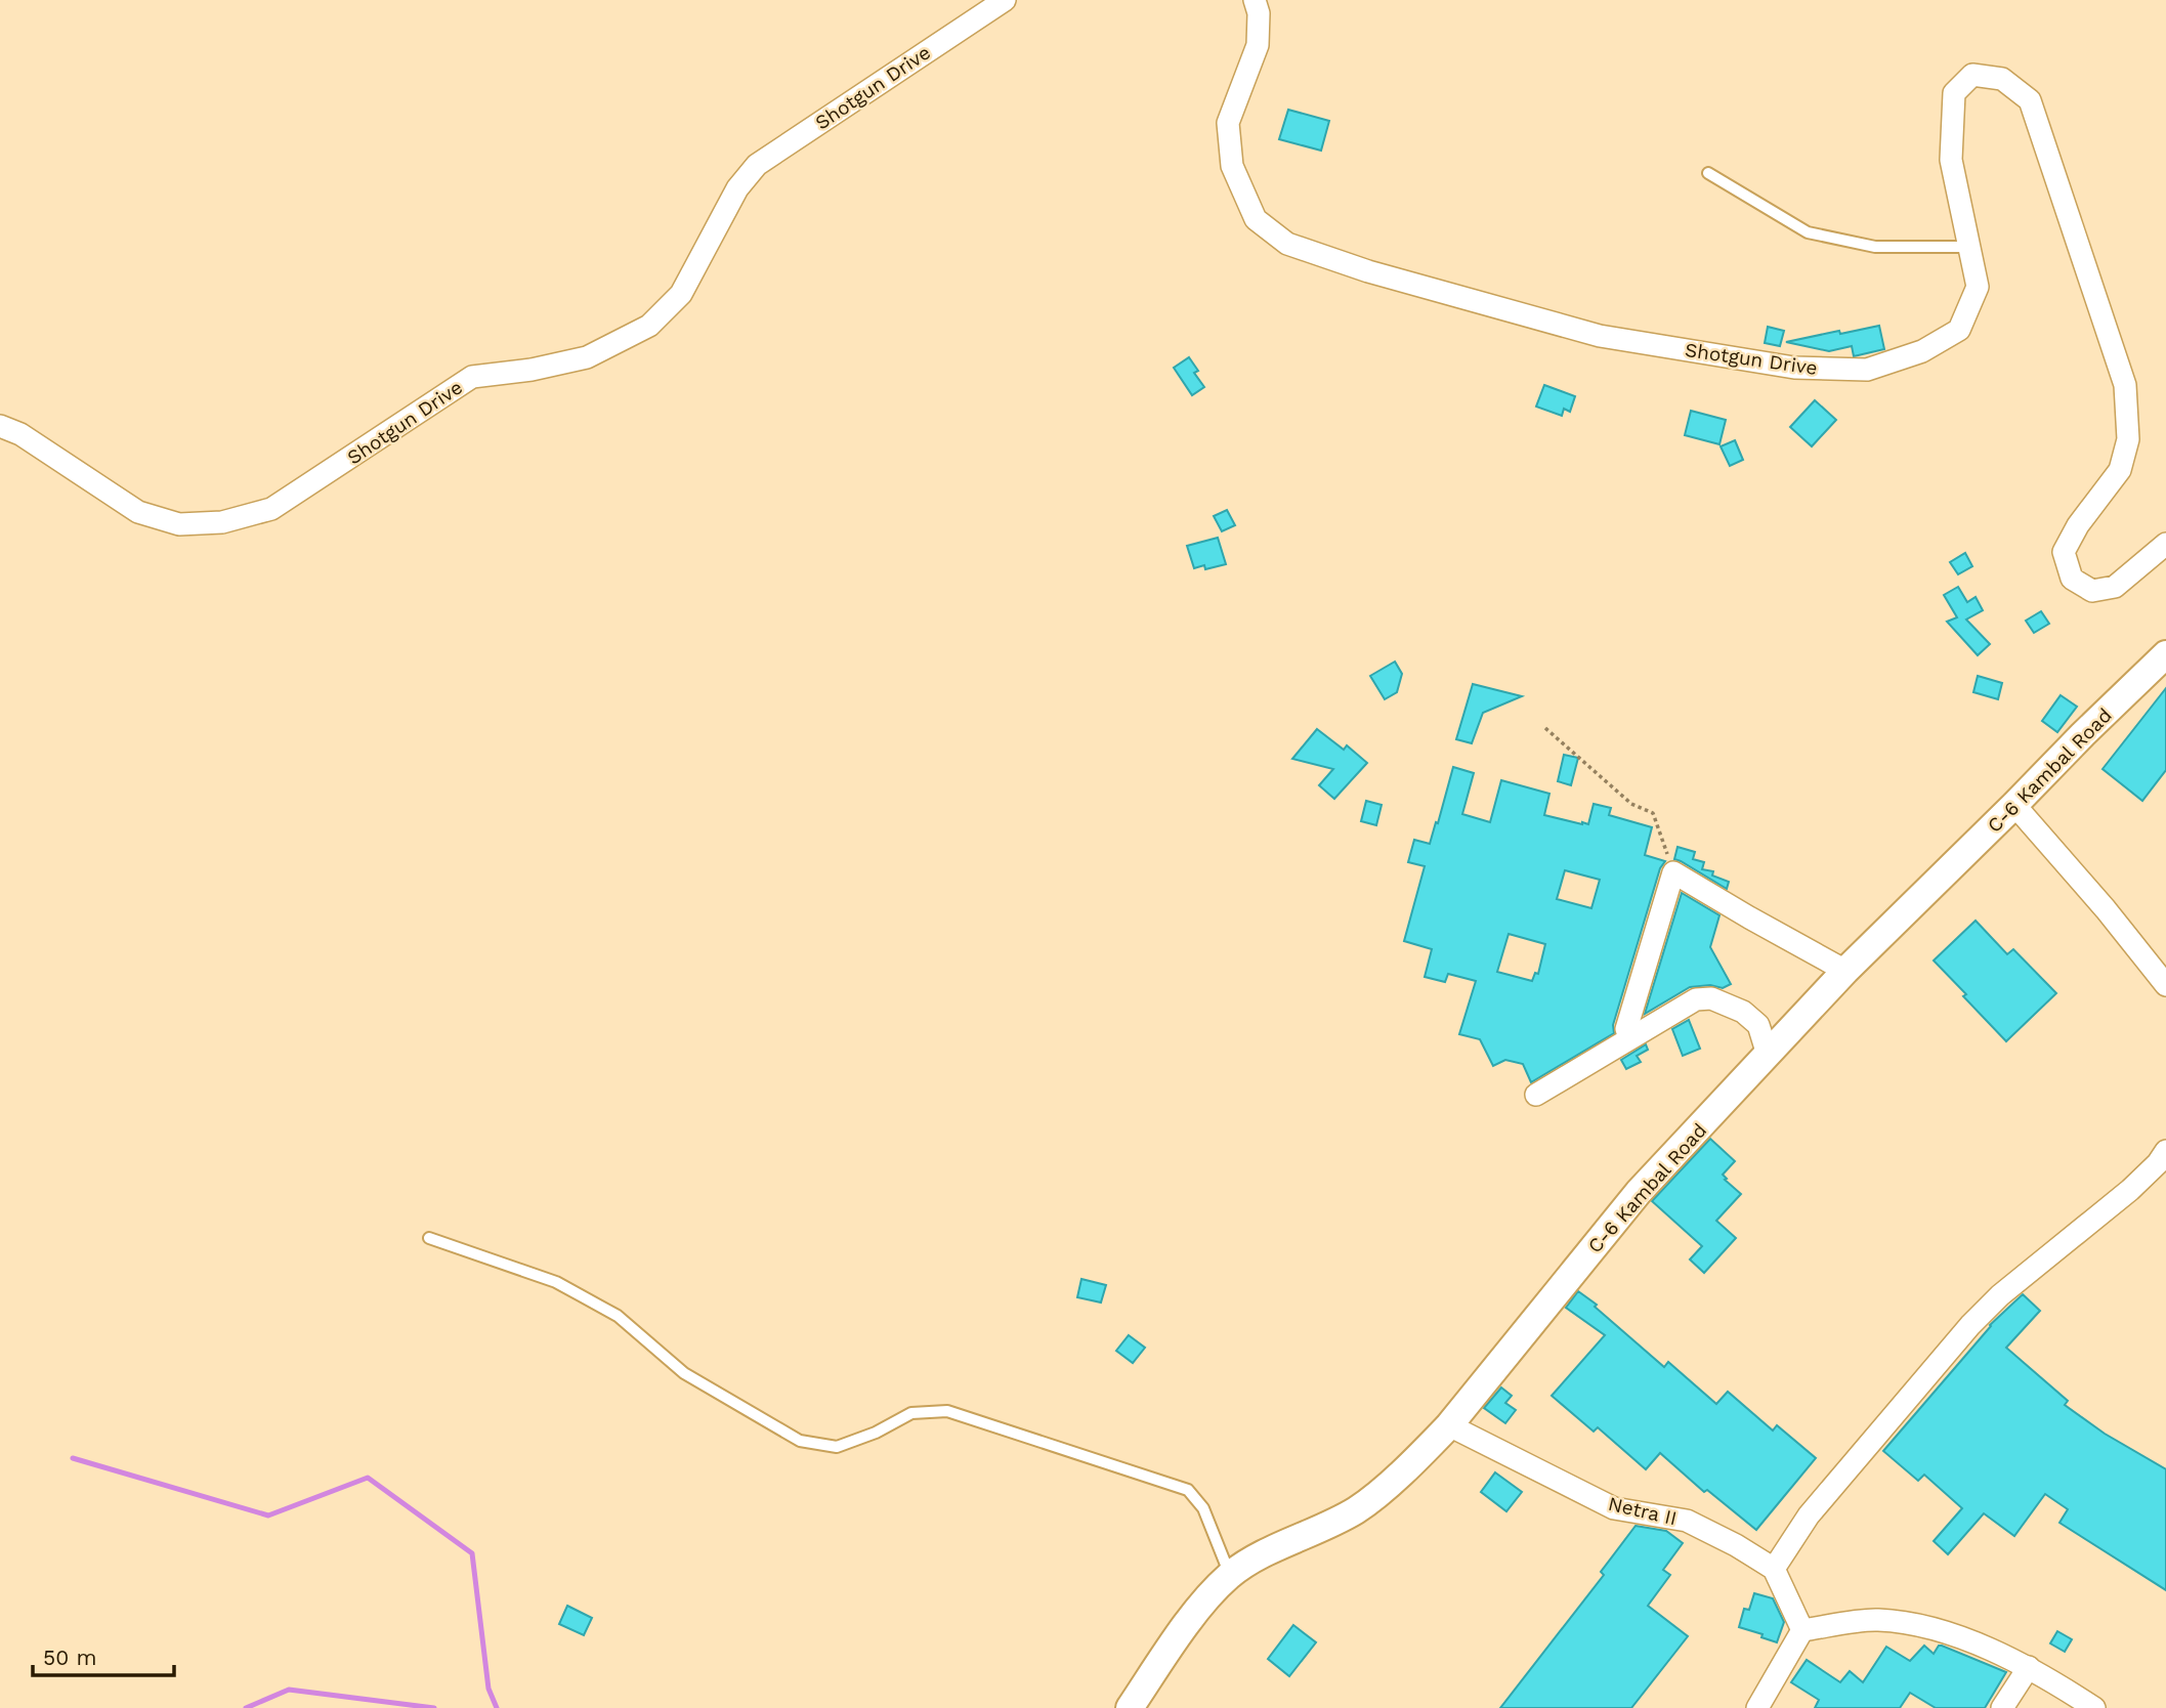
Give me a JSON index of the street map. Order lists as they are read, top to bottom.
{
  "streets": {
    "street": ["Shotgun Drive", "C-6 Kambal Road", "Netra II"]
  },
  "crossings": [
    ["C-6 Kambal Road", "Netra II"]
  ],
  "scale_bar": "50 m"
}
